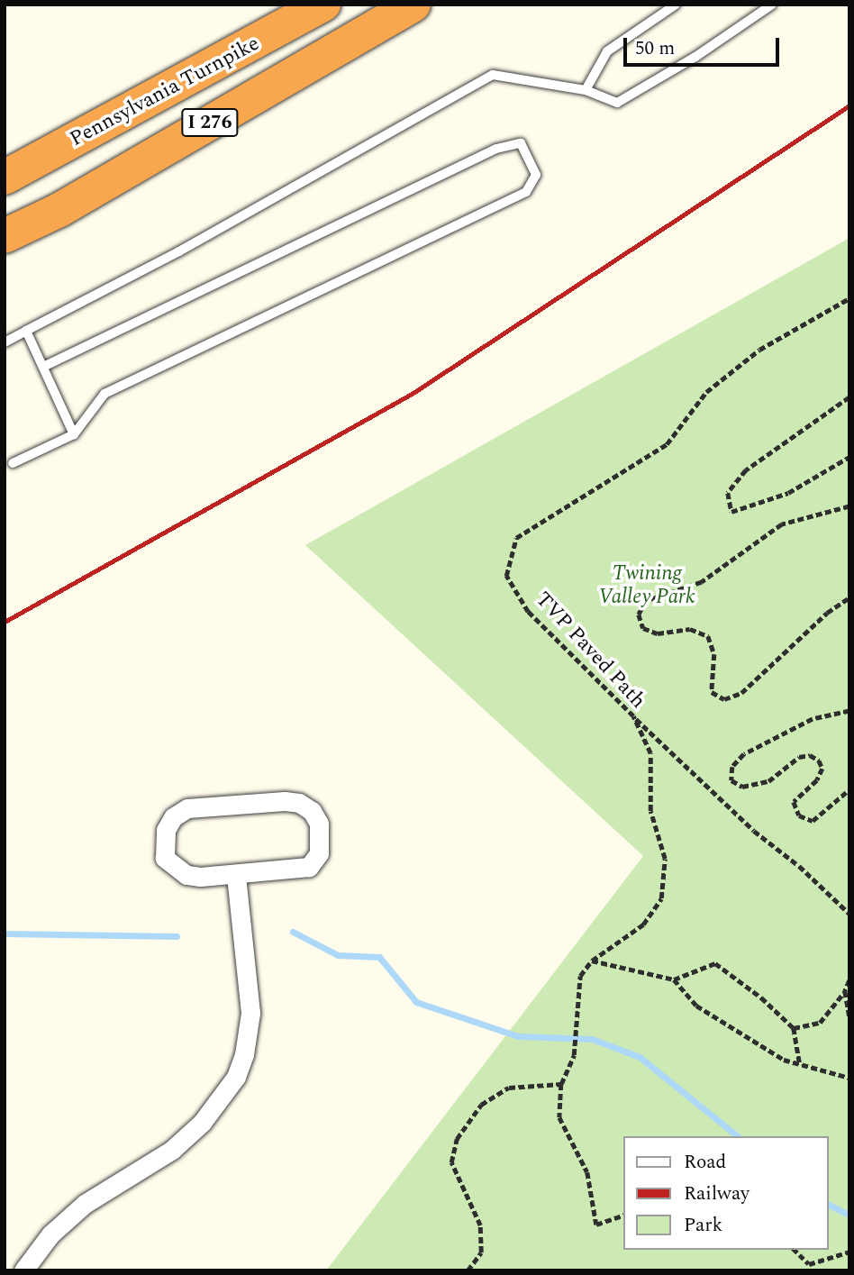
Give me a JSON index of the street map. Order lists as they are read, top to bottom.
{
  "streets": {
    "highway": ["Pennsylvania Turnpike", "I 276"],
    "path": ["TVP Paved Path"]
  },
  "parks": ["Twining Valley Park"],
  "legend": ["Road", "Railway", "Park"],
  "scale_bar": "50 m"
}
